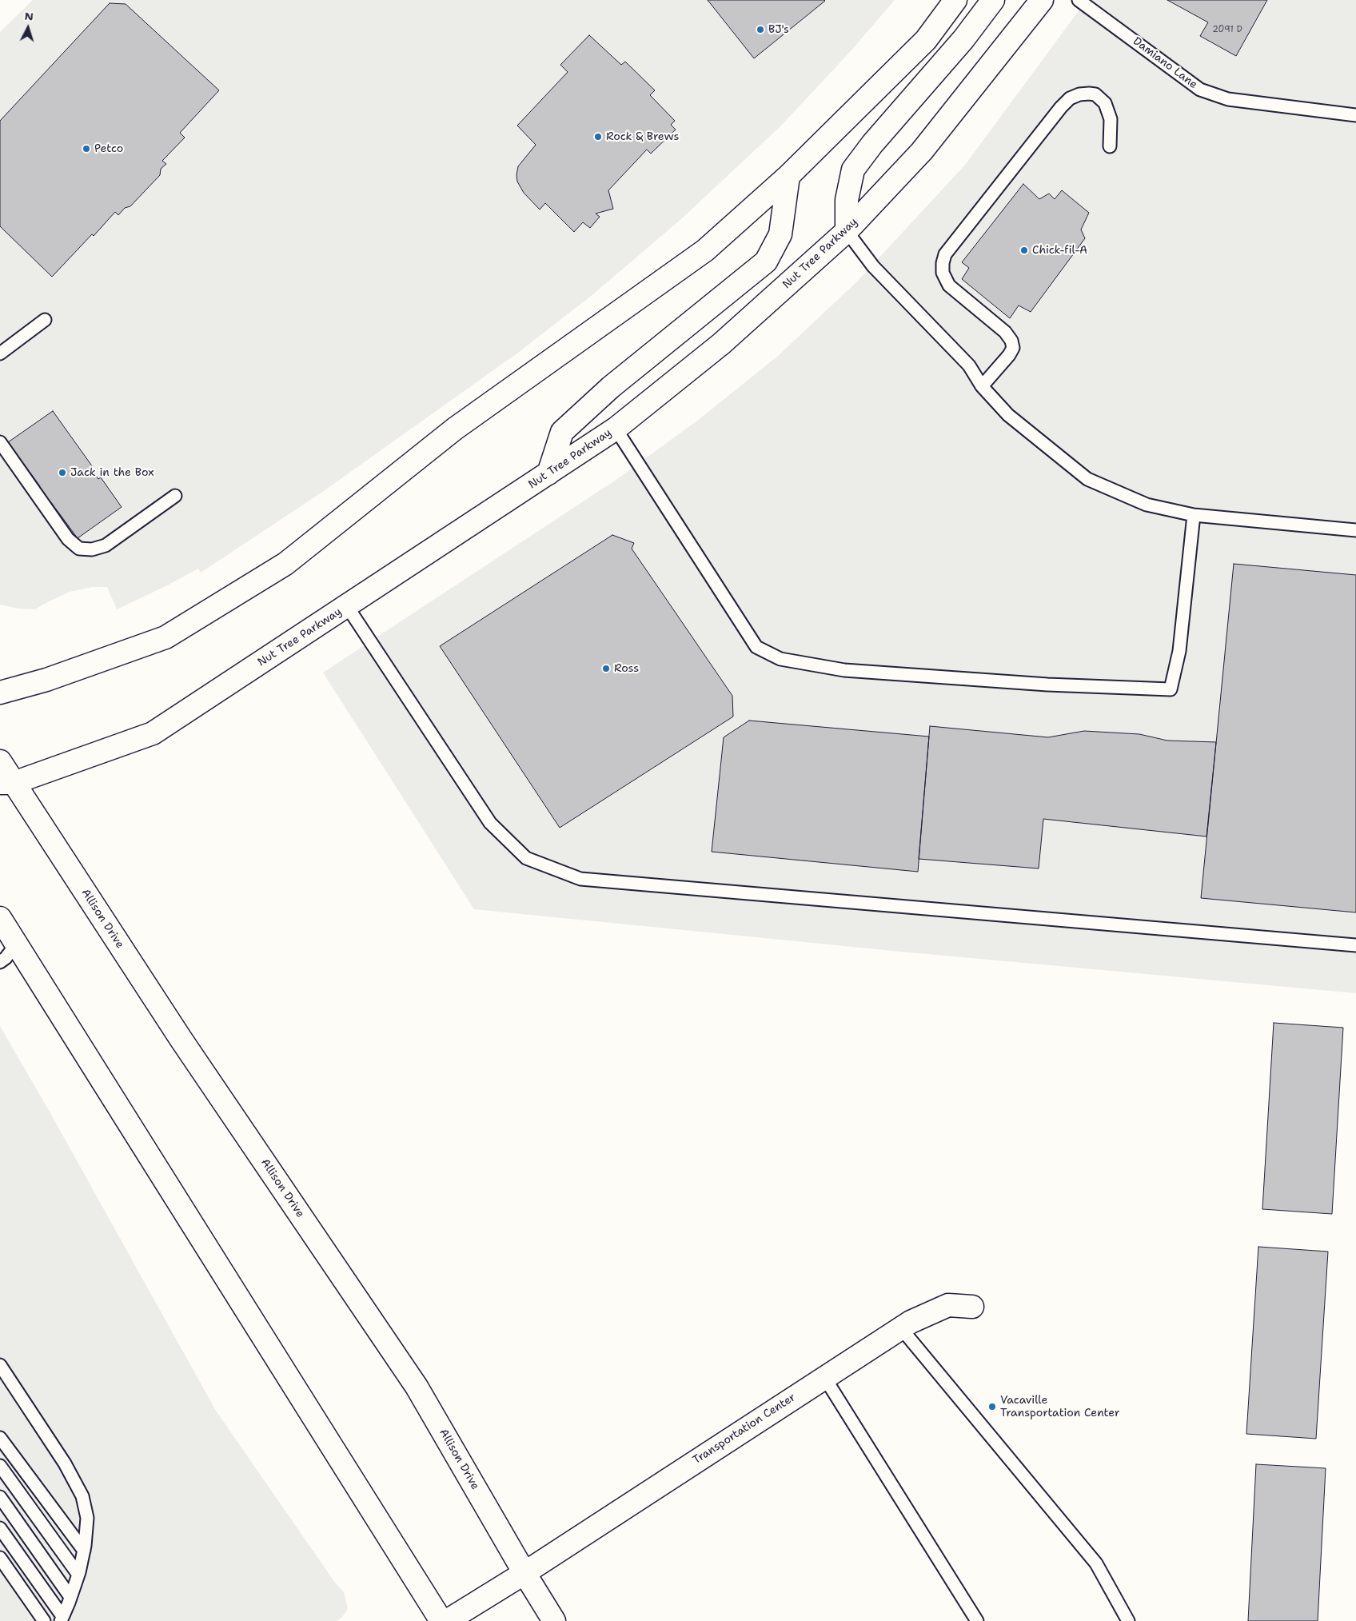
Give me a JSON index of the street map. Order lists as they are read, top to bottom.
{
  "streets": {
    "main road": ["Nut Tree Parkway", "Allison Drive", "Transportation Center"],
    "lane": ["Damiano Lane"]
  },
  "crossings": [
    ["Nut Tree Parkway", "Allison Drive"],
    ["Allison Drive", "Transportation Center"]
  ],
  "places": [
    "BJ's",
    "Rock & Brews",
    "Petco",
    "Chick-fil-A",
    "Jack in the Box",
    "Ross",
    "Vacaville Transportation Center"
  ],
  "house_numbers": ["2091 D"],
  "north": "top"
}
